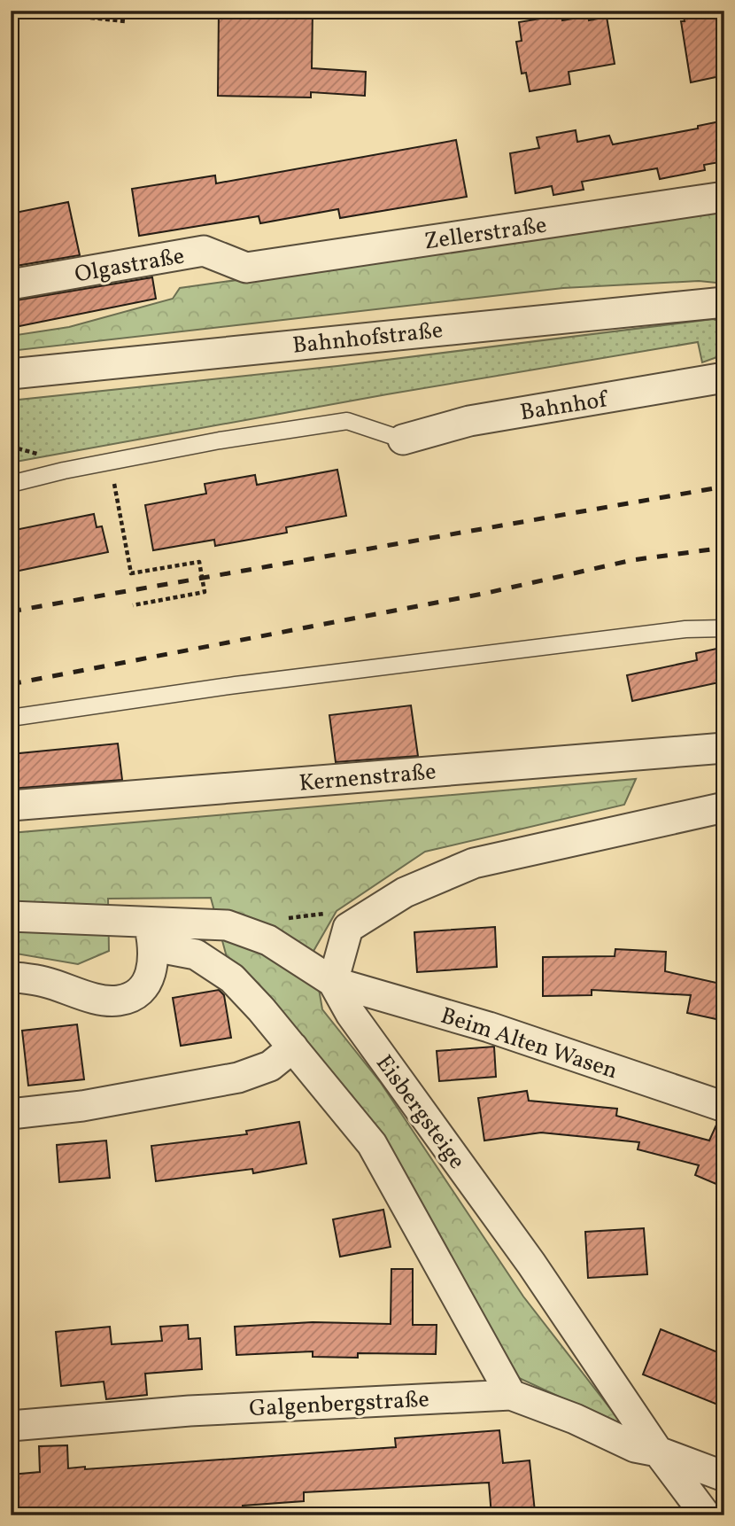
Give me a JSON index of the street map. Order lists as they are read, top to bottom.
{
  "streets": {
    "street": [
      "Zellerstraße",
      "Olgastraße",
      "Bahnhofstraße",
      "Bahnhof",
      "Kernenstraße",
      "Beim Alten Wasen",
      "Eisbergsteige",
      "Galgenbergstraße"
    ]
  },
  "crossings": [
    ["Zellerstraße", "Olgastraße"],
    ["Beim Alten Wasen", "Eisbergsteige"],
    ["Eisbergsteige", "Galgenbergstraße"]
  ]
}
